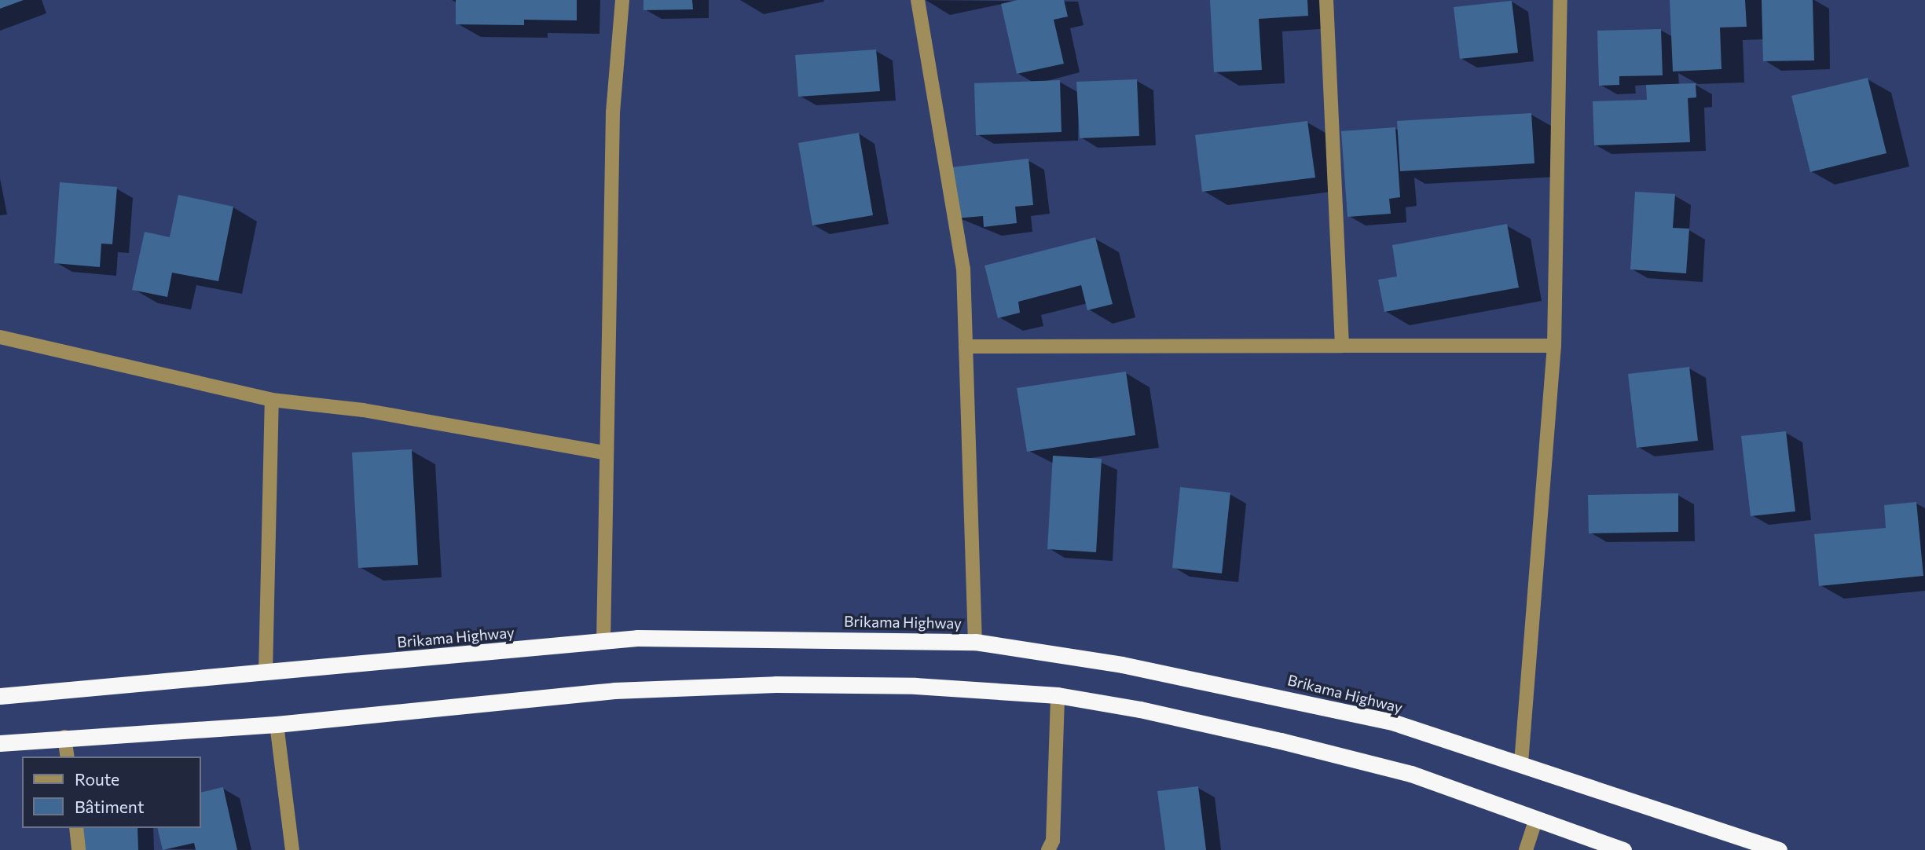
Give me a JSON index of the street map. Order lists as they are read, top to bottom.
{
  "streets": {
    "highway": ["Brikama Highway"]
  },
  "legend": ["Route", "Bâtiment"]
}
